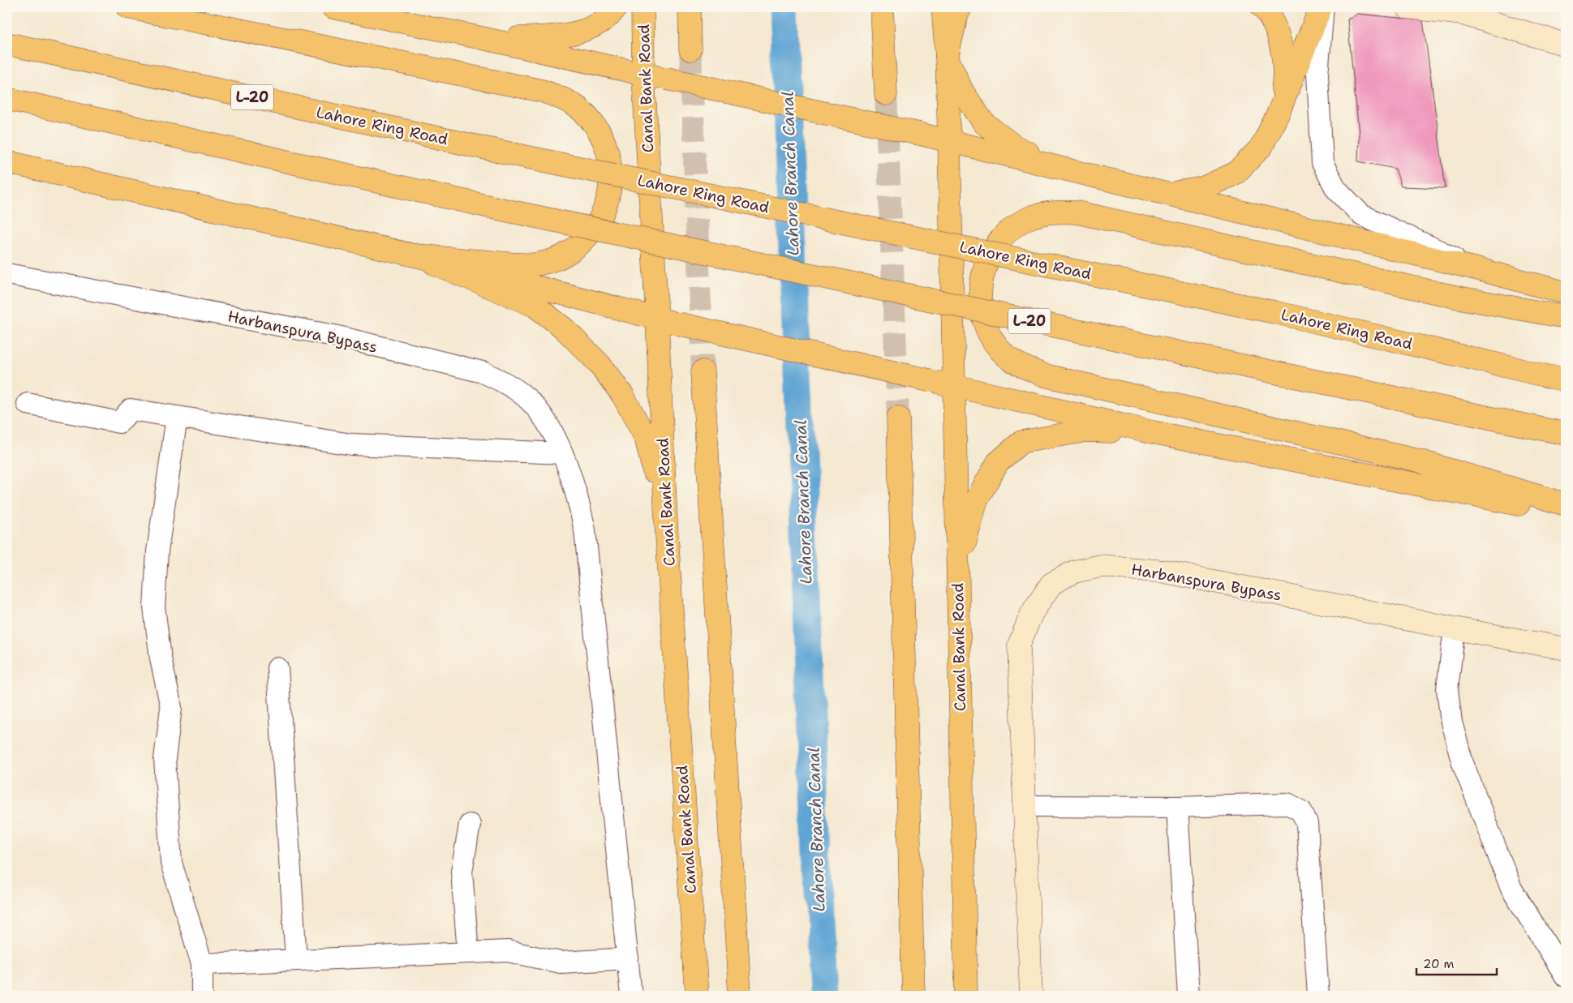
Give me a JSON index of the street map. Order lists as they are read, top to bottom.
{
  "streets": {
    "highway": ["Canal Bank Road", "L-20", "Lahore Ring Road"],
    "street": ["Harbanspura Bypass"]
  },
  "water": ["Lahore Branch Canal"],
  "scale_bar": "20 m"
}
